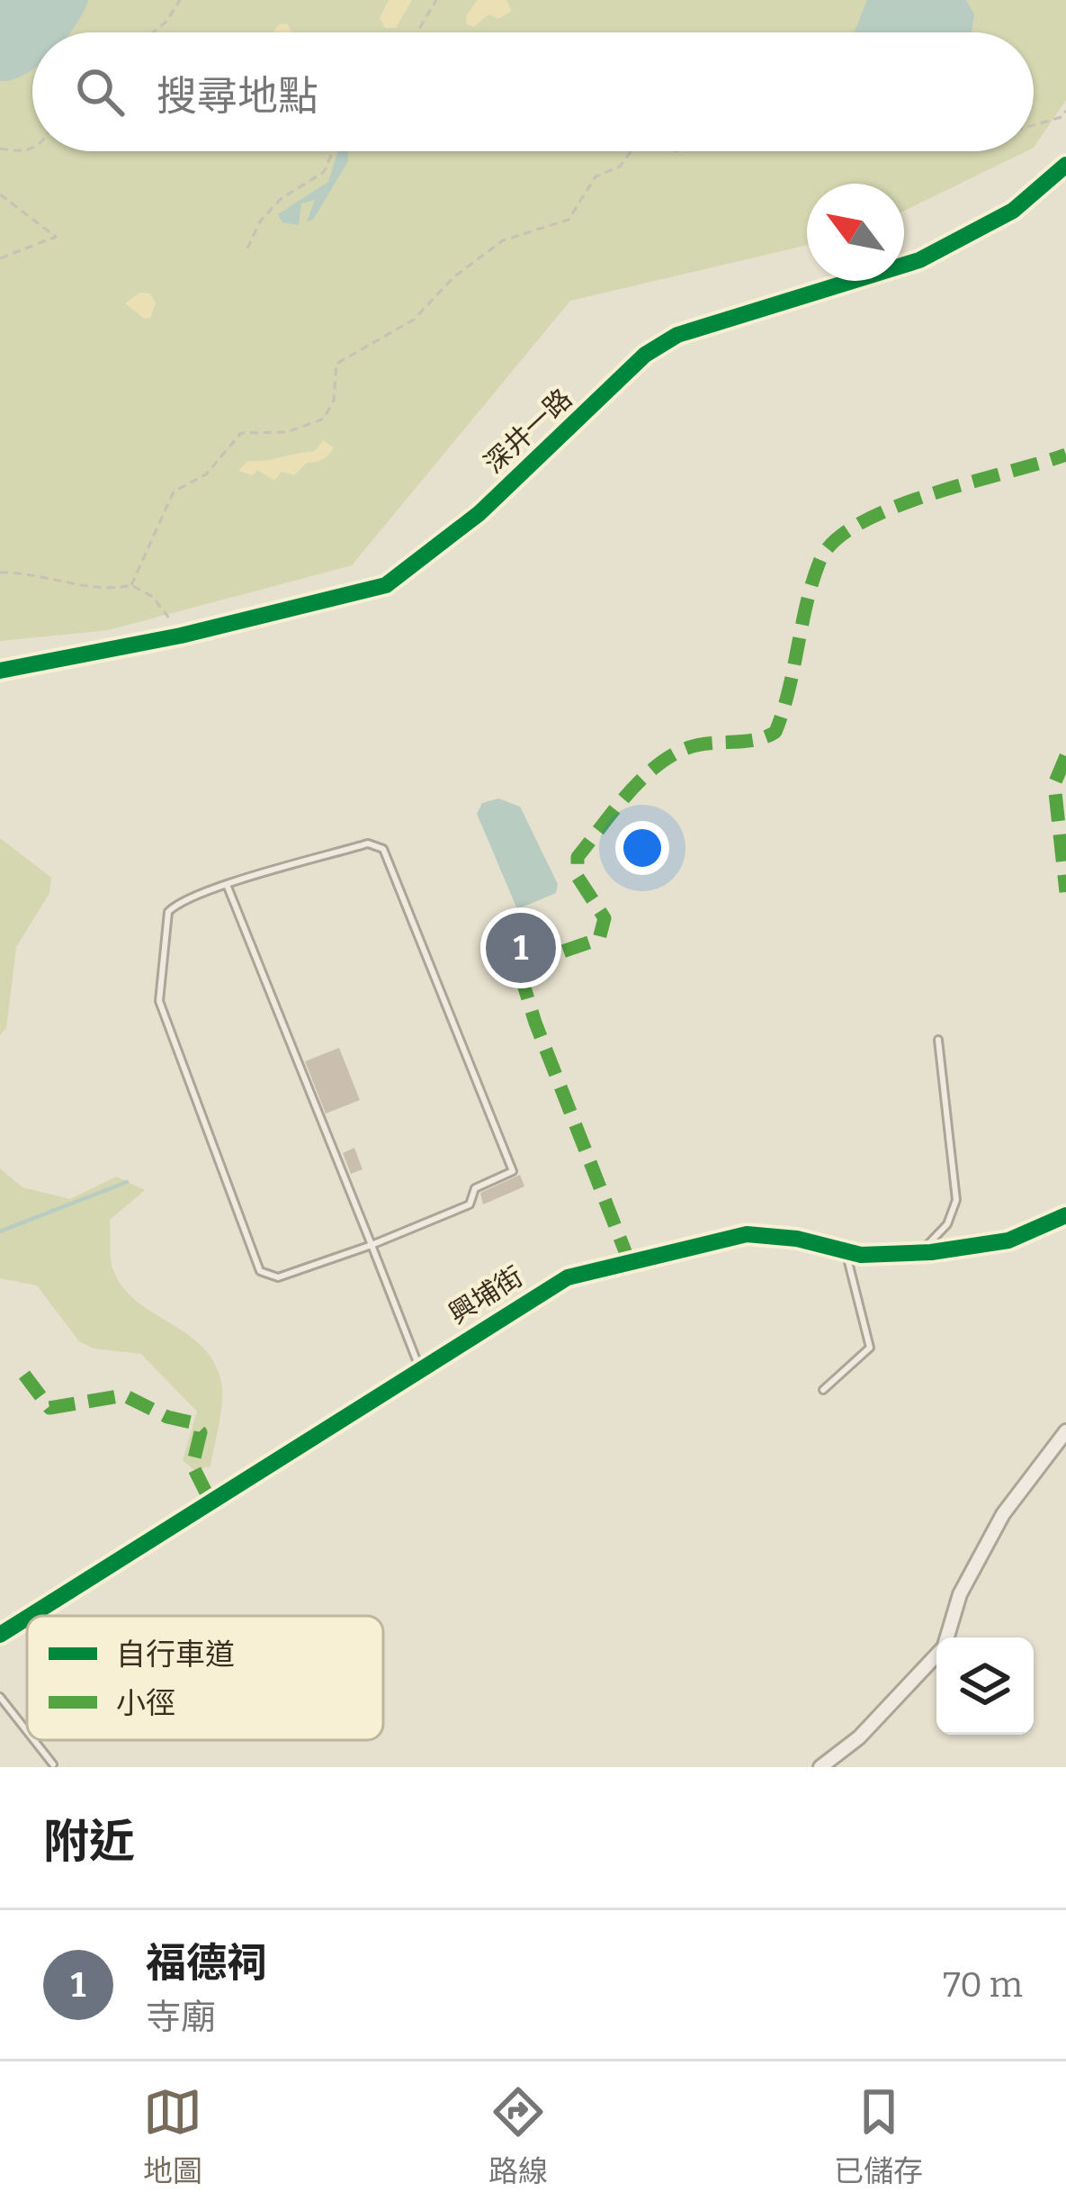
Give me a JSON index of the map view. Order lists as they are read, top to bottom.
{
  "streets": {
    "street": ["深井一路", "興埔街"]
  },
  "legend": ["自行車道", "小徑"],
  "north": "top left",
  "page": {
    "search": "搜尋地點",
    "pins": "1",
    "heading": "附近",
    "list": [
      {
        "mark": "1",
        "name": "福德祠",
        "note": "寺廟",
        "value": "70 m"
      }
    ],
    "nav": ["地圖", "路線", "已儲存"]
  }
}
